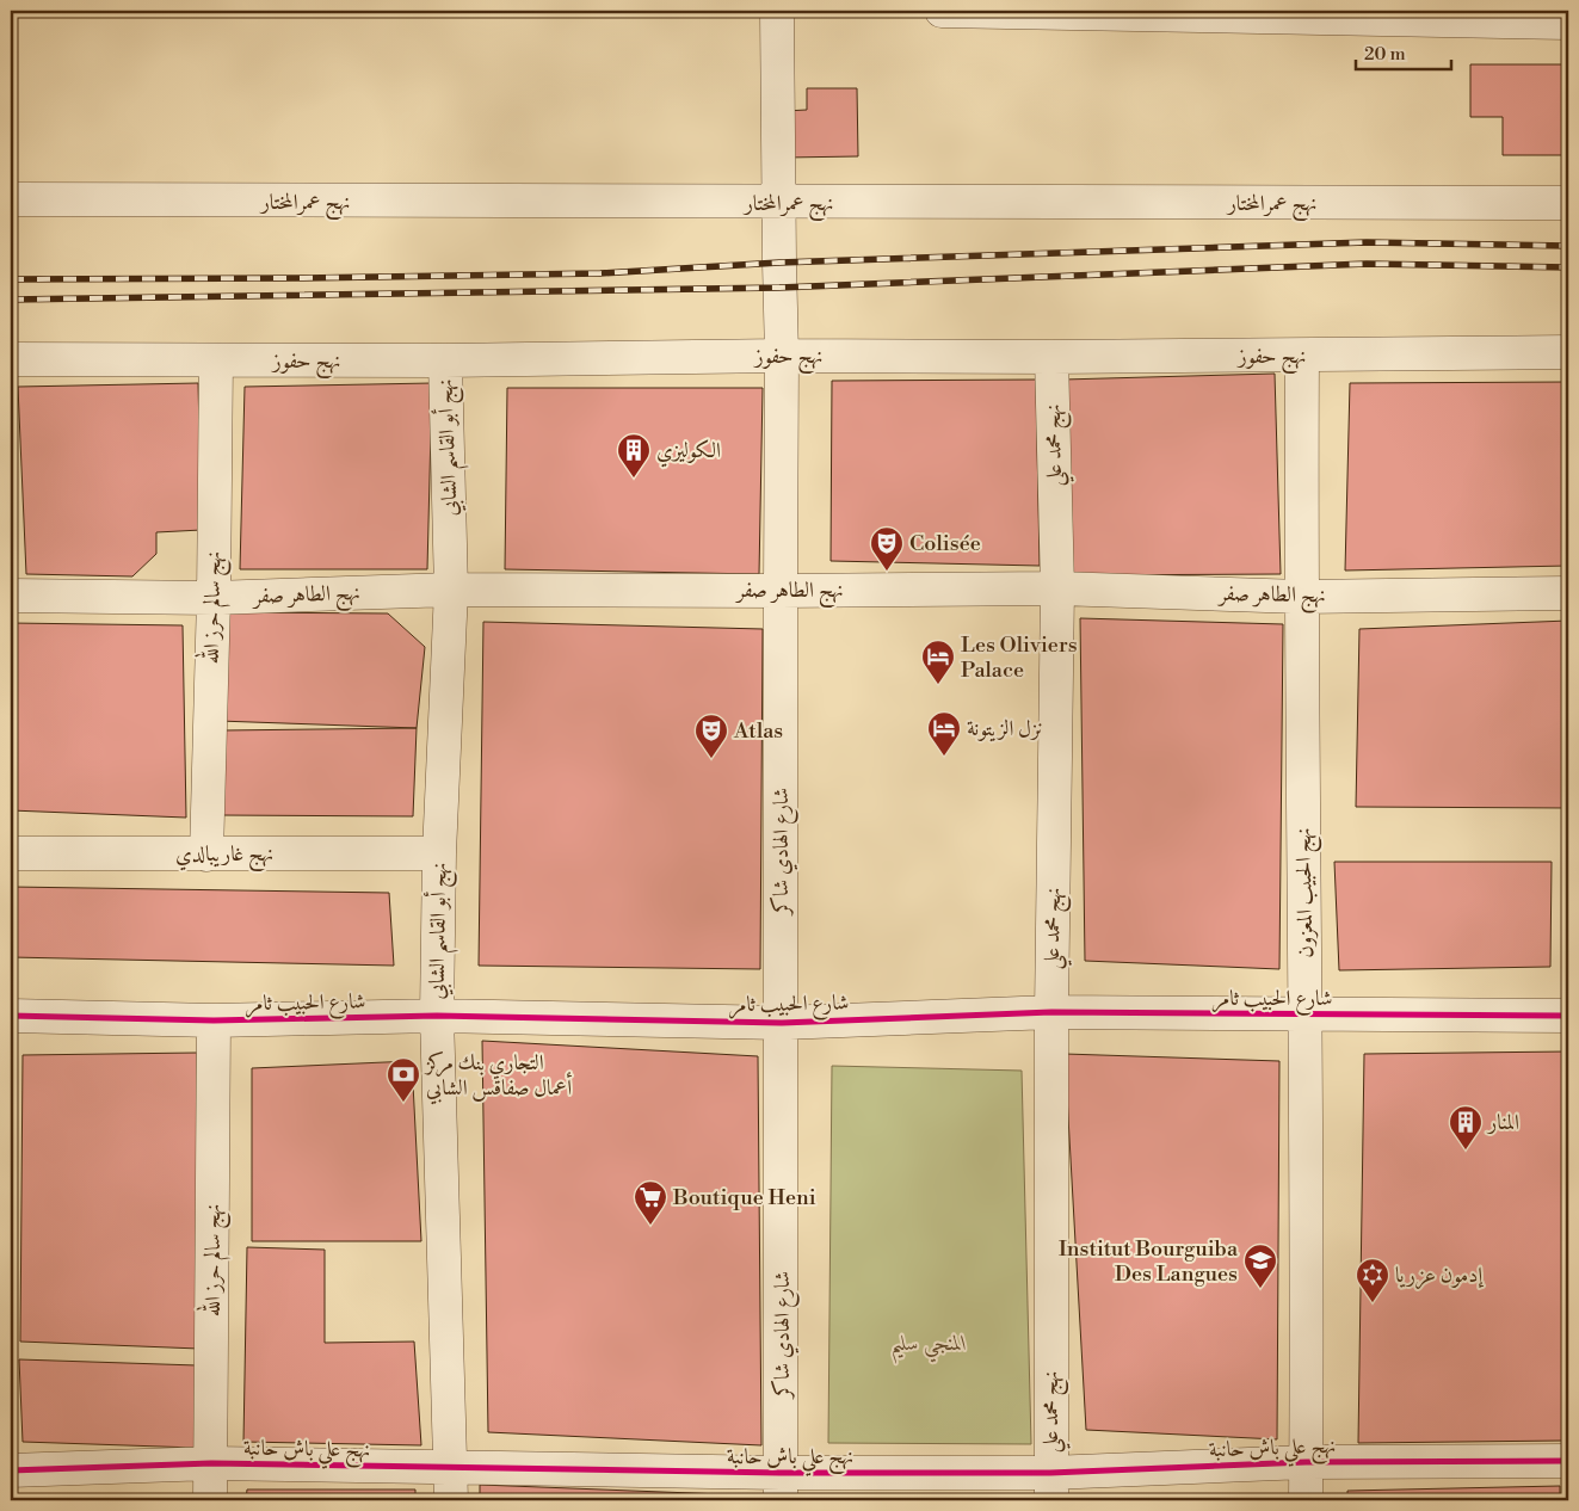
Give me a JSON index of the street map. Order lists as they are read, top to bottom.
{
  "streets": {
    "street": [
      "نهج عمرالمختار",
      "نهج حفوز",
      "نهج محمد علي",
      "نهج أبو القاسم الشابي",
      "نهج الطاهر صفر",
      "نهج سالم حرز الله",
      "شارع الهادي شاكر",
      "نهج غاريبالدي",
      "نهج الحبيب المعزون",
      "شارع الحبيب ثامر",
      "نهج علي باش حانبة"
    ]
  },
  "crossings": [
    ["نهج عمرالمختار", "شارع الهادي شاكر"],
    ["نهج حفوز", "نهج محمد علي"],
    ["نهج حفوز", "نهج أبو القاسم الشابي"],
    ["نهج حفوز", "نهج سالم حرز الله"],
    ["نهج حفوز", "شارع الهادي شاكر"],
    ["نهج حفوز", "نهج الحبيب المعزون"],
    ["نهج محمد علي", "نهج الطاهر صفر"],
    ["نهج محمد علي", "شارع الحبيب ثامر"],
    ["نهج محمد علي", "نهج علي باش حانبة"],
    ["نهج أبو القاسم الشابي", "نهج الطاهر صفر"],
    ["نهج أبو القاسم الشابي", "نهج غاريبالدي"],
    ["نهج أبو القاسم الشابي", "شارع الحبيب ثامر"],
    ["نهج أبو القاسم الشابي", "نهج علي باش حانبة"],
    ["نهج الطاهر صفر", "نهج سالم حرز الله"],
    ["نهج الطاهر صفر", "شارع الهادي شاكر"],
    ["نهج الطاهر صفر", "نهج الحبيب المعزون"],
    ["نهج سالم حرز الله", "نهج غاريبالدي"],
    ["نهج سالم حرز الله", "شارع الحبيب ثامر"],
    ["نهج سالم حرز الله", "نهج علي باش حانبة"],
    ["شارع الهادي شاكر", "شارع الحبيب ثامر"],
    ["شارع الهادي شاكر", "نهج علي باش حانبة"],
    ["نهج الحبيب المعزون", "شارع الحبيب ثامر"],
    ["نهج الحبيب المعزون", "نهج علي باش حانبة"]
  ],
  "parks": ["المنجي سليم"],
  "places": {
    "building": ["الكوليزي", "المنار"],
    "theatre": ["Colisée", "Atlas"],
    "hotel": ["Les Oliviers Palace", "نزل الزيتونة"],
    "bank": ["التجاري بنك مركز أعمال صفاقس الشابي"],
    "supermarket": ["Boutique Heni"],
    "school or university": ["Institut Bourguiba Des Langues"],
    "synagogue": ["إدمون عزريا"]
  },
  "scale_bar": "20 m"
}
